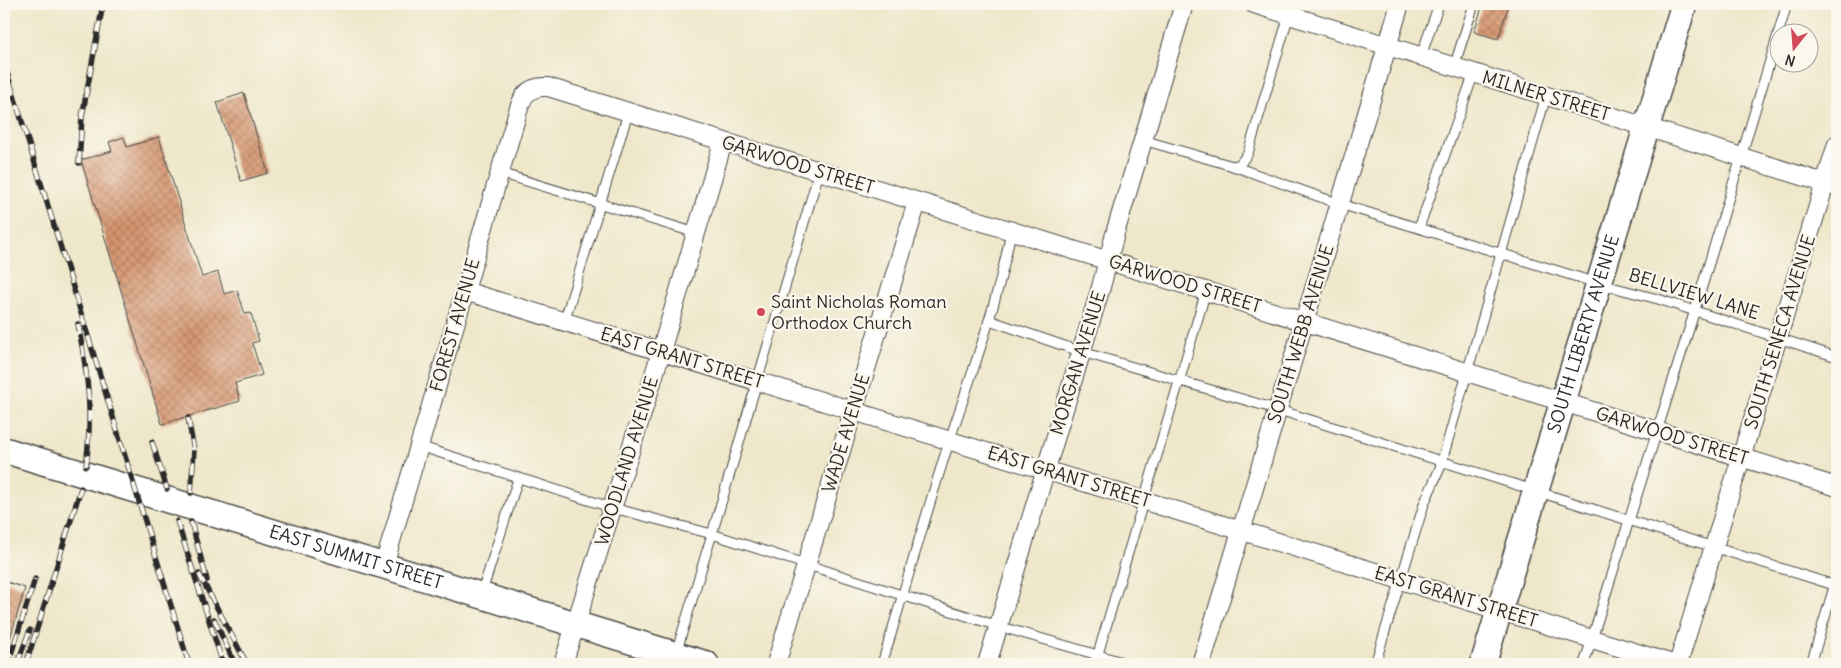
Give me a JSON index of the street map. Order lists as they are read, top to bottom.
{
  "streets": {
    "street": [
      "MILNER STREET",
      "GARWOOD STREET",
      "FOREST AVENUE",
      "SOUTH SENECA AVENUE",
      "SOUTH WEBB AVENUE",
      "SOUTH LIBERTY AVENUE",
      "EAST GRANT STREET",
      "MORGAN AVENUE",
      "WADE AVENUE",
      "WOODLAND AVENUE",
      "EAST SUMMIT STREET"
    ],
    "lane": ["BELLVIEW LANE"]
  },
  "crossings": [
    ["MILNER STREET", "SOUTH SENECA AVENUE"],
    ["MILNER STREET", "SOUTH WEBB AVENUE"],
    ["MILNER STREET", "SOUTH LIBERTY AVENUE"],
    ["GARWOOD STREET", "FOREST AVENUE"],
    ["GARWOOD STREET", "SOUTH SENECA AVENUE"],
    ["GARWOOD STREET", "SOUTH WEBB AVENUE"],
    ["GARWOOD STREET", "SOUTH LIBERTY AVENUE"],
    ["GARWOOD STREET", "MORGAN AVENUE"],
    ["GARWOOD STREET", "WADE AVENUE"],
    ["GARWOOD STREET", "WOODLAND AVENUE"],
    ["BELLVIEW LANE", "SOUTH SENECA AVENUE"],
    ["BELLVIEW LANE", "SOUTH WEBB AVENUE"],
    ["BELLVIEW LANE", "SOUTH LIBERTY AVENUE"],
    ["BELLVIEW LANE", "MORGAN AVENUE"],
    ["FOREST AVENUE", "EAST GRANT STREET"],
    ["FOREST AVENUE", "EAST SUMMIT STREET"],
    ["SOUTH WEBB AVENUE", "EAST GRANT STREET"],
    ["SOUTH LIBERTY AVENUE", "EAST GRANT STREET"],
    ["EAST GRANT STREET", "MORGAN AVENUE"],
    ["EAST GRANT STREET", "WADE AVENUE"],
    ["EAST GRANT STREET", "WOODLAND AVENUE"],
    ["WOODLAND AVENUE", "EAST SUMMIT STREET"]
  ],
  "places": ["Saint Nicholas Roman Orthodox Church"],
  "north": "bottom"
}
